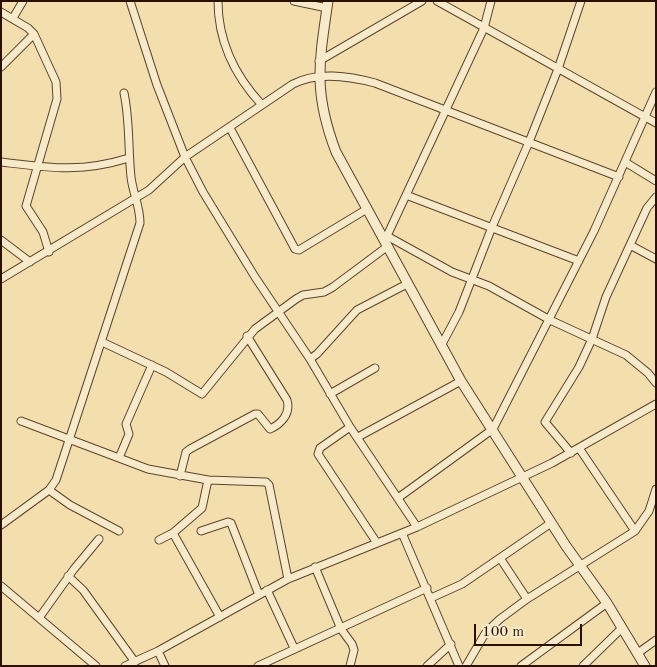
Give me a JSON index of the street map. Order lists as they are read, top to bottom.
{
  "scale_bar": "100 m"
}
